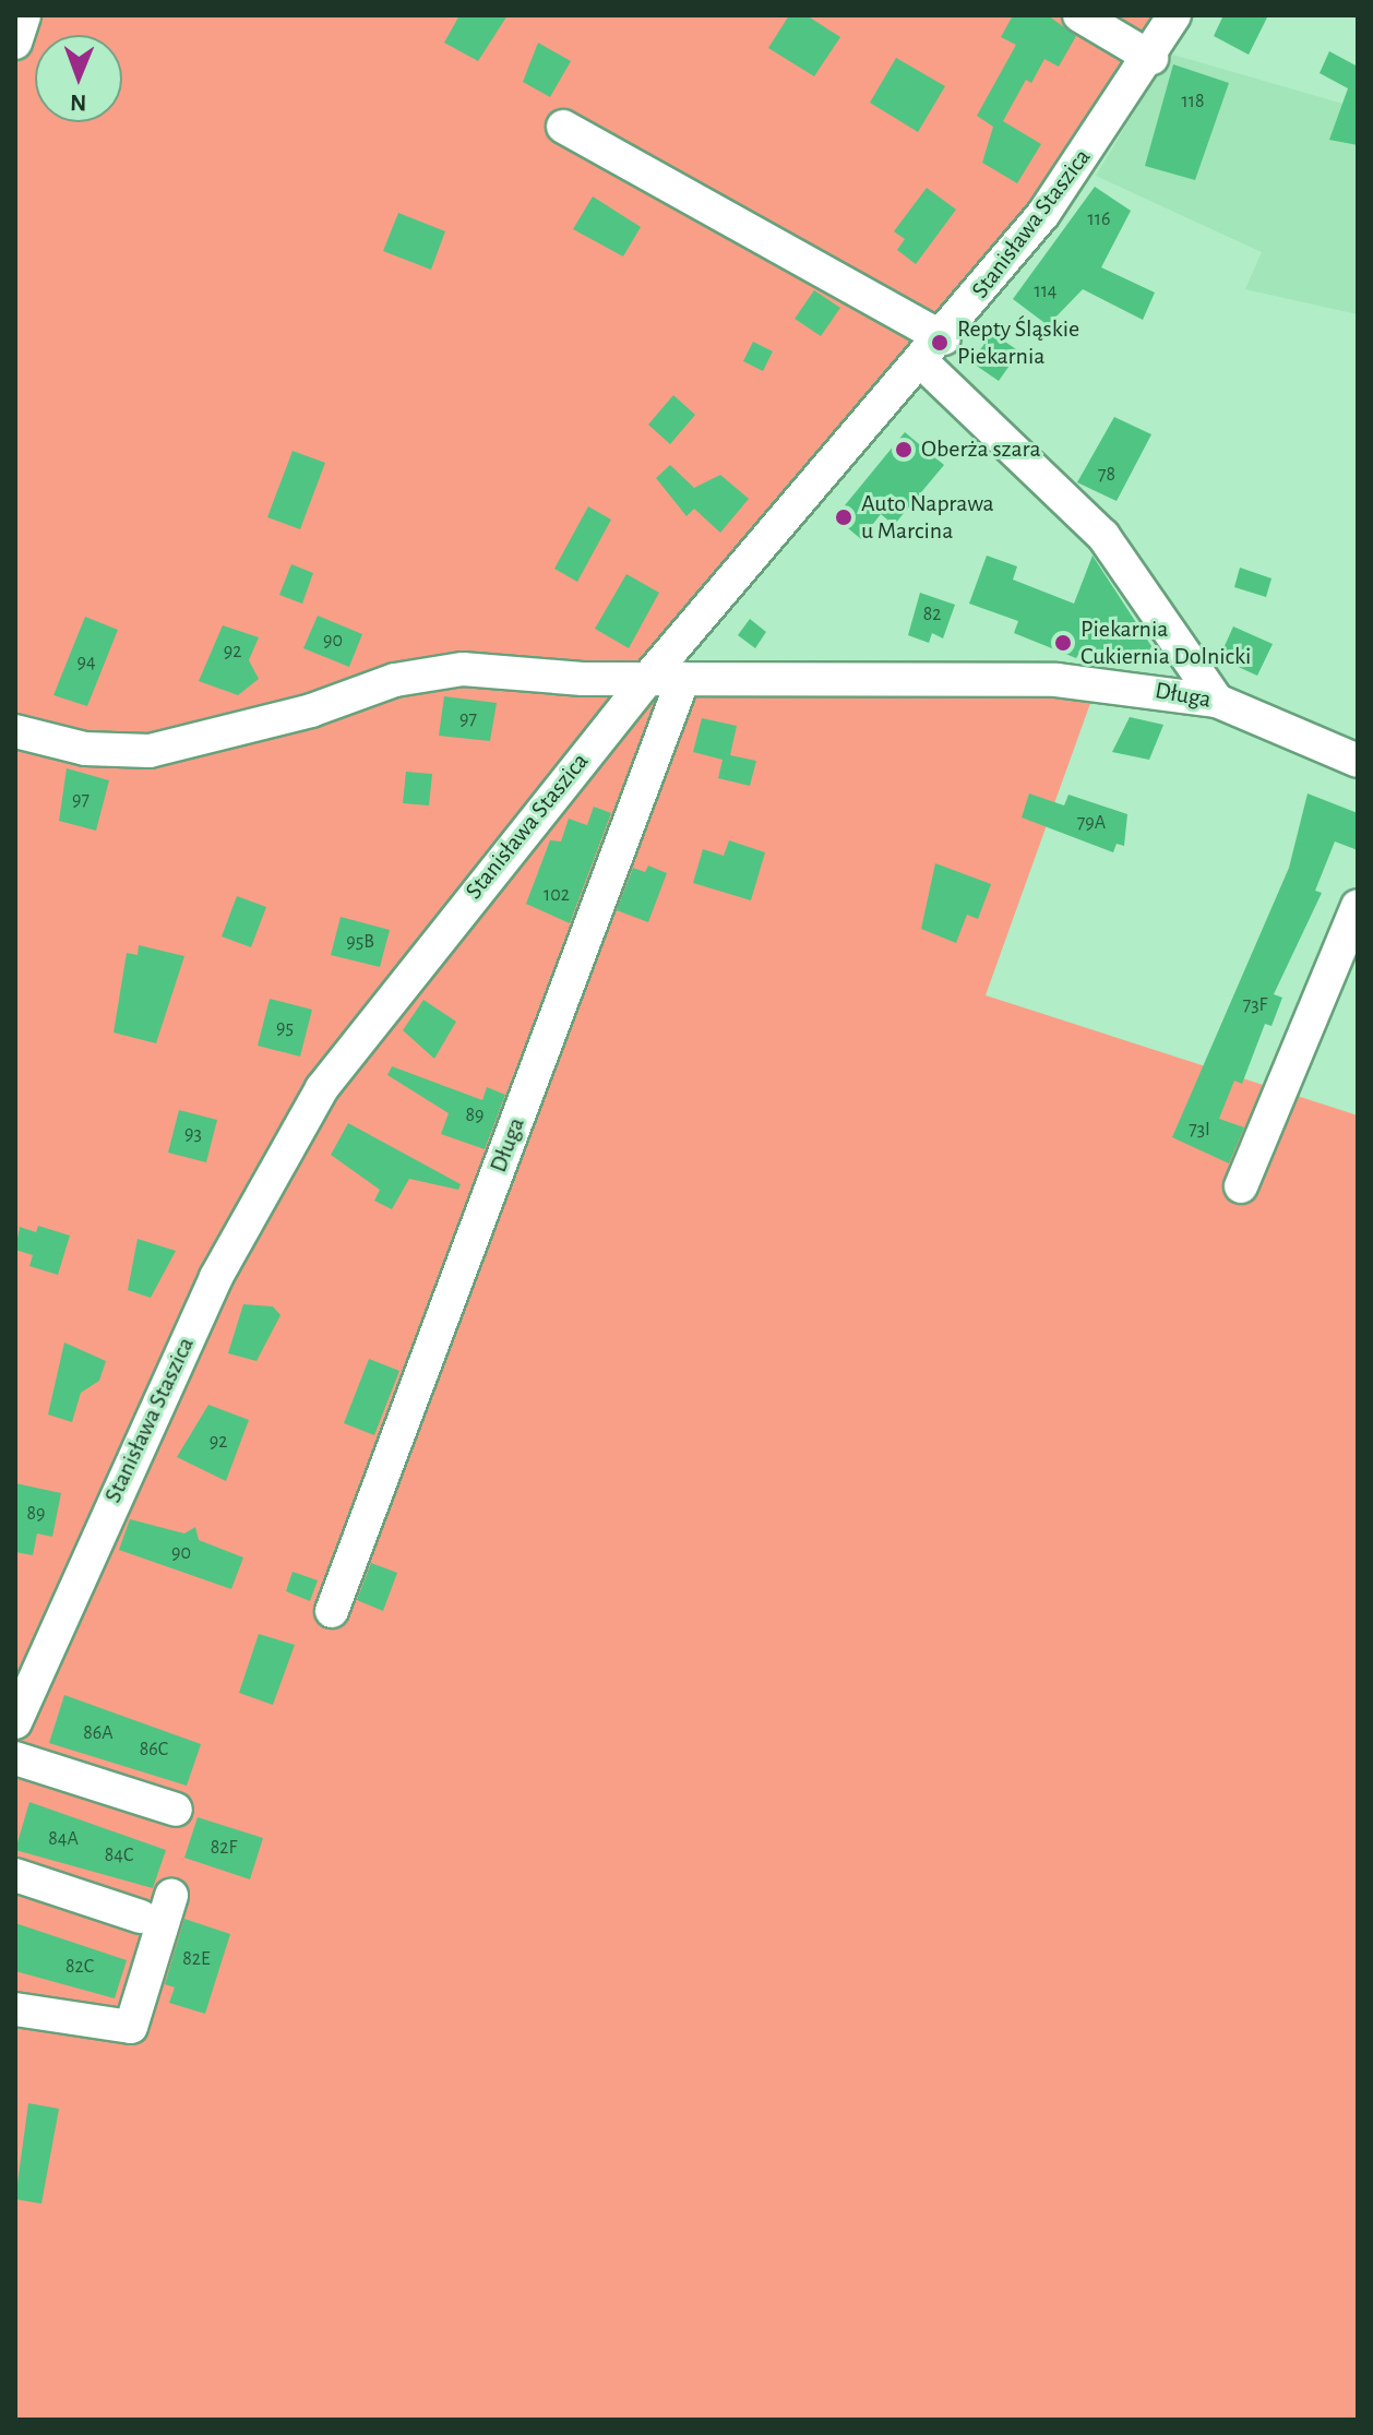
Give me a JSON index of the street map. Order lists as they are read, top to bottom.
{
  "streets": {
    "street": ["Stanisława Staszica", "Długa"]
  },
  "crossings": [
    ["Stanisława Staszica", "Długa"]
  ],
  "places": [
    "Repty Śląskie Piekarnia",
    "Oberża szara",
    "Auto Naprawa u Marcina",
    "Piekarnia Cukiernia Dolnicki"
  ],
  "house_numbers": [
    "118",
    "116",
    "114",
    "78",
    "82",
    "90",
    "92",
    "94",
    "97",
    "97",
    "79A",
    "102",
    "95B",
    "73F",
    "95",
    "89",
    "73I",
    "93",
    "92",
    "89",
    "90",
    "86A",
    "86C",
    "84A",
    "82F",
    "84C",
    "82E",
    "82C"
  ],
  "north": "bottom"
}
